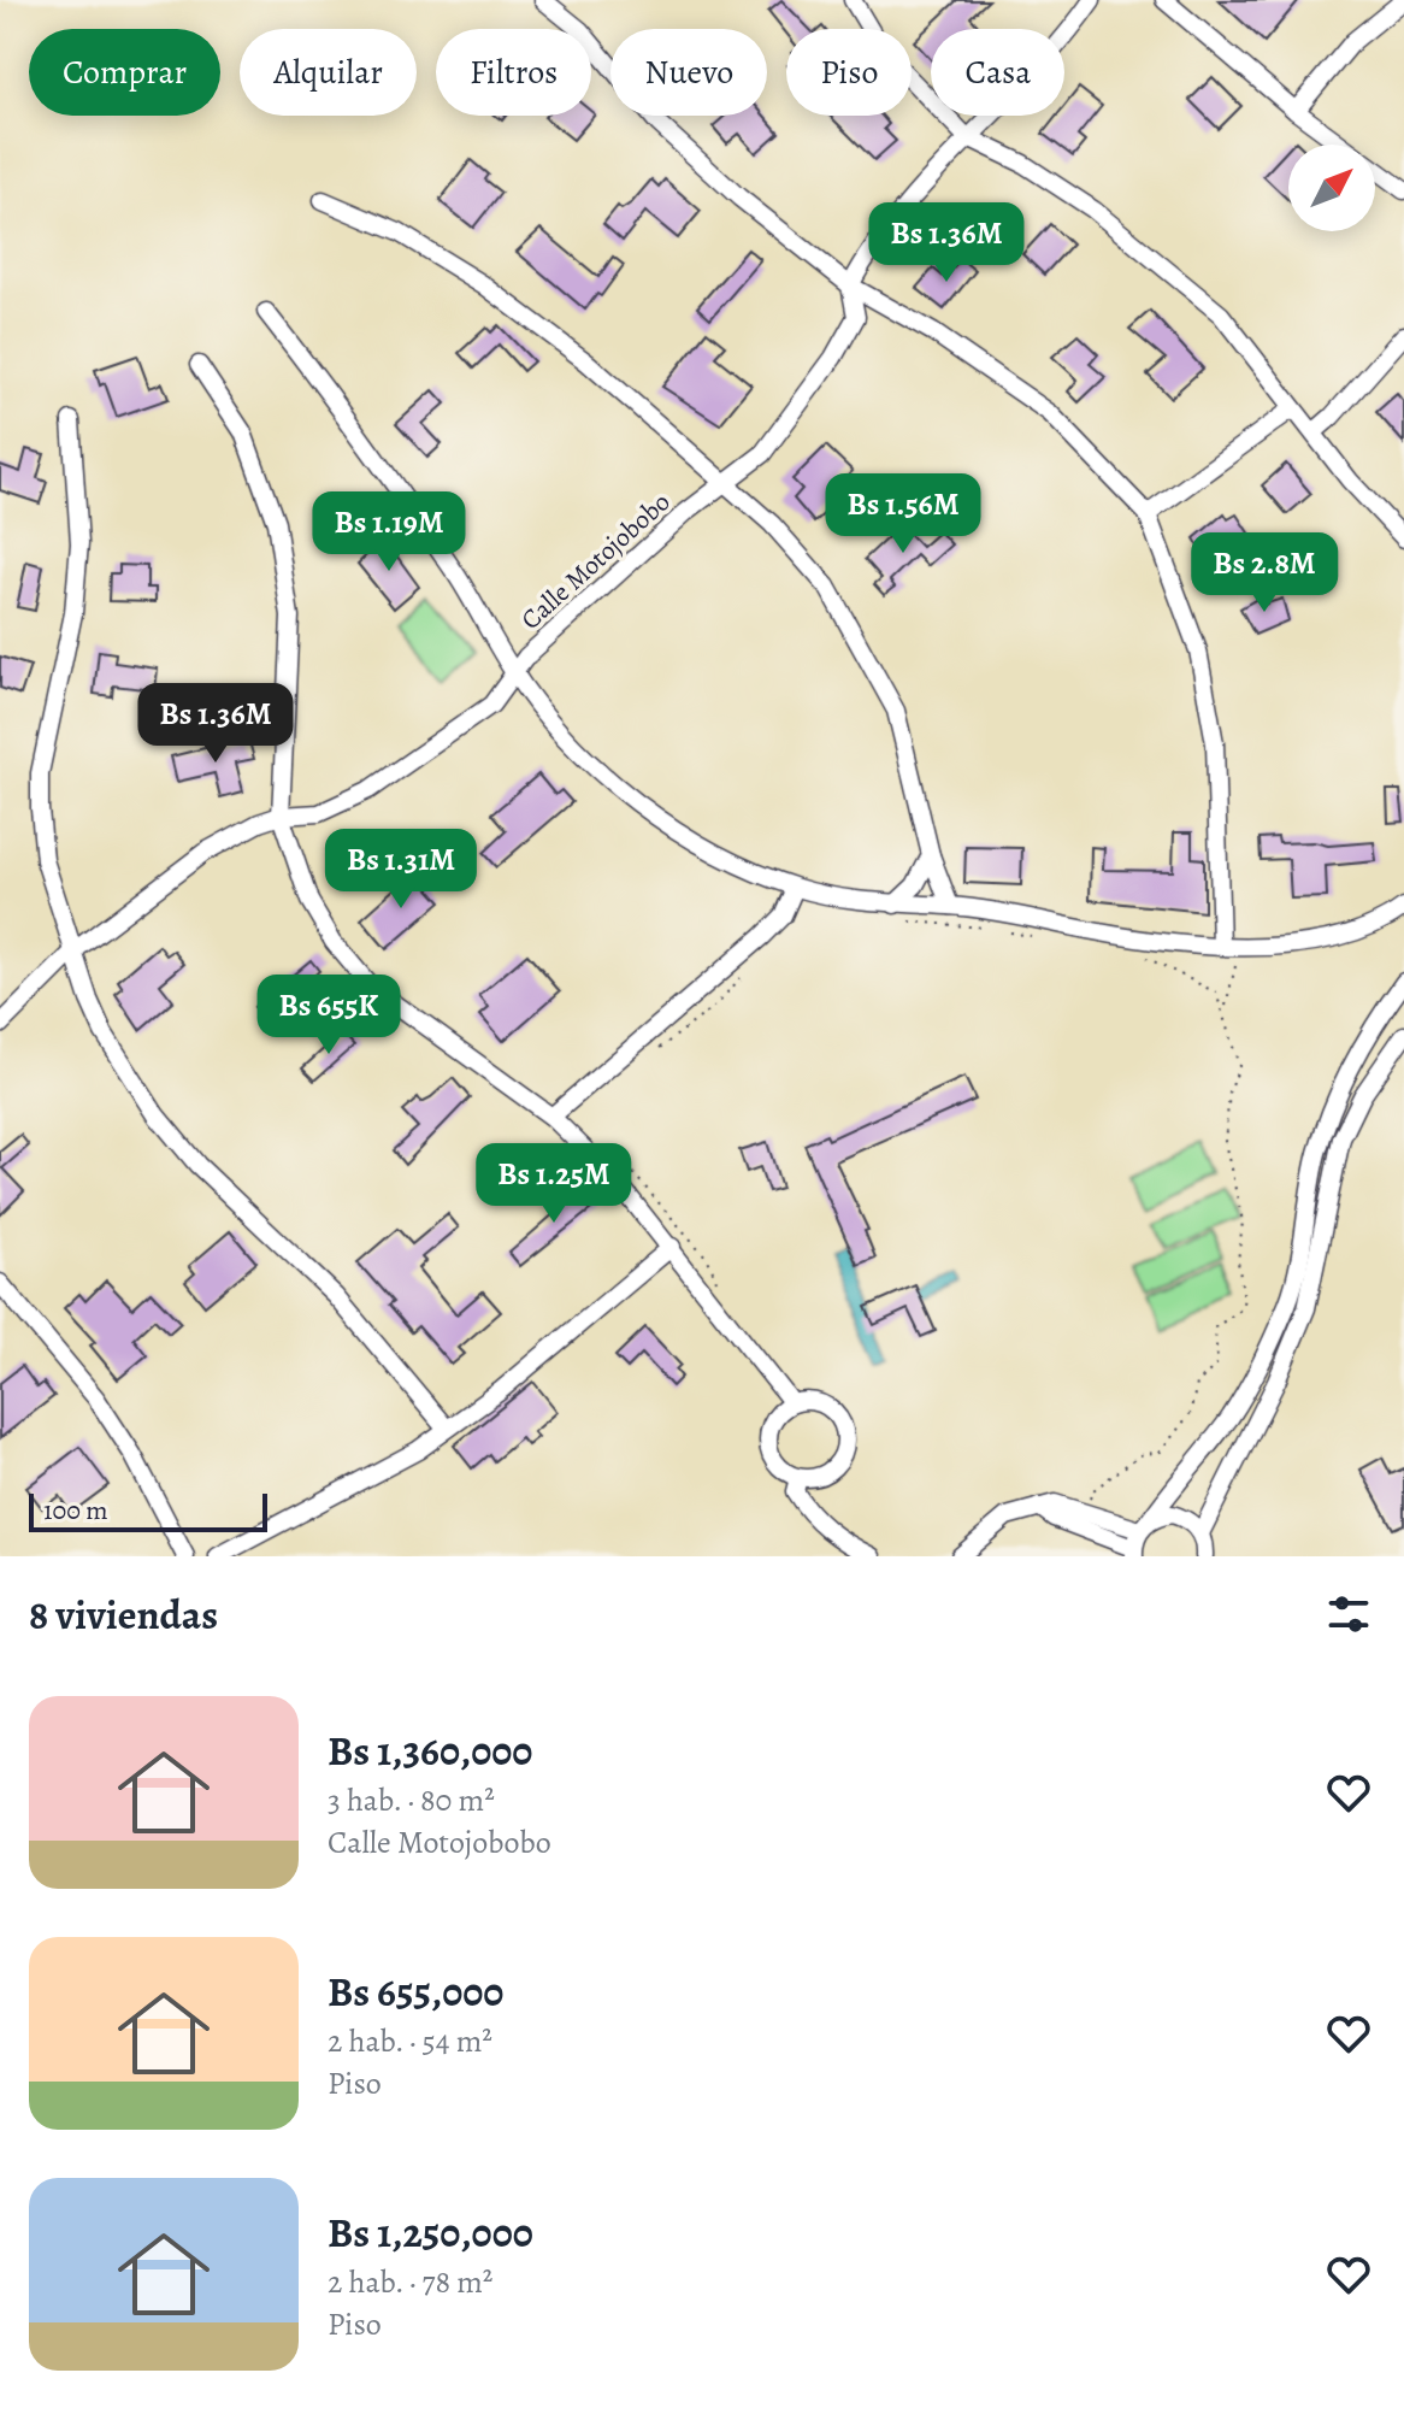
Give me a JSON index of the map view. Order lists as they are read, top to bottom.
{
  "streets": {
    "street": ["Calle Motojobobo"]
  },
  "scale_bar": "100 m",
  "north": "top right",
  "page": {
    "chip": [
      "Comprar",
      "Alquilar",
      "Filtros",
      "Nuevo",
      "Piso",
      "Casa"
    ],
    "price": [
      "Bs 1.36M",
      "Bs 1.56M",
      "Bs 1.19M",
      "Bs 2.8M",
      "Bs 1.36M",
      "Bs 1.31M",
      "Bs 655K",
      "Bs 1.25M"
    ],
    "scale": "100 m",
    "heading": "8 viviendas",
    "list": [
      {
        "name": "Bs 1,360,000",
        "note": "3 hab. · 80 m² · Calle Motojobobo"
      },
      {
        "name": "Bs 655,000",
        "note": "2 hab. · 54 m² · Piso"
      },
      {
        "name": "Bs 1,250,000",
        "note": "2 hab. · 78 m² · Piso"
      }
    ]
  }
}
